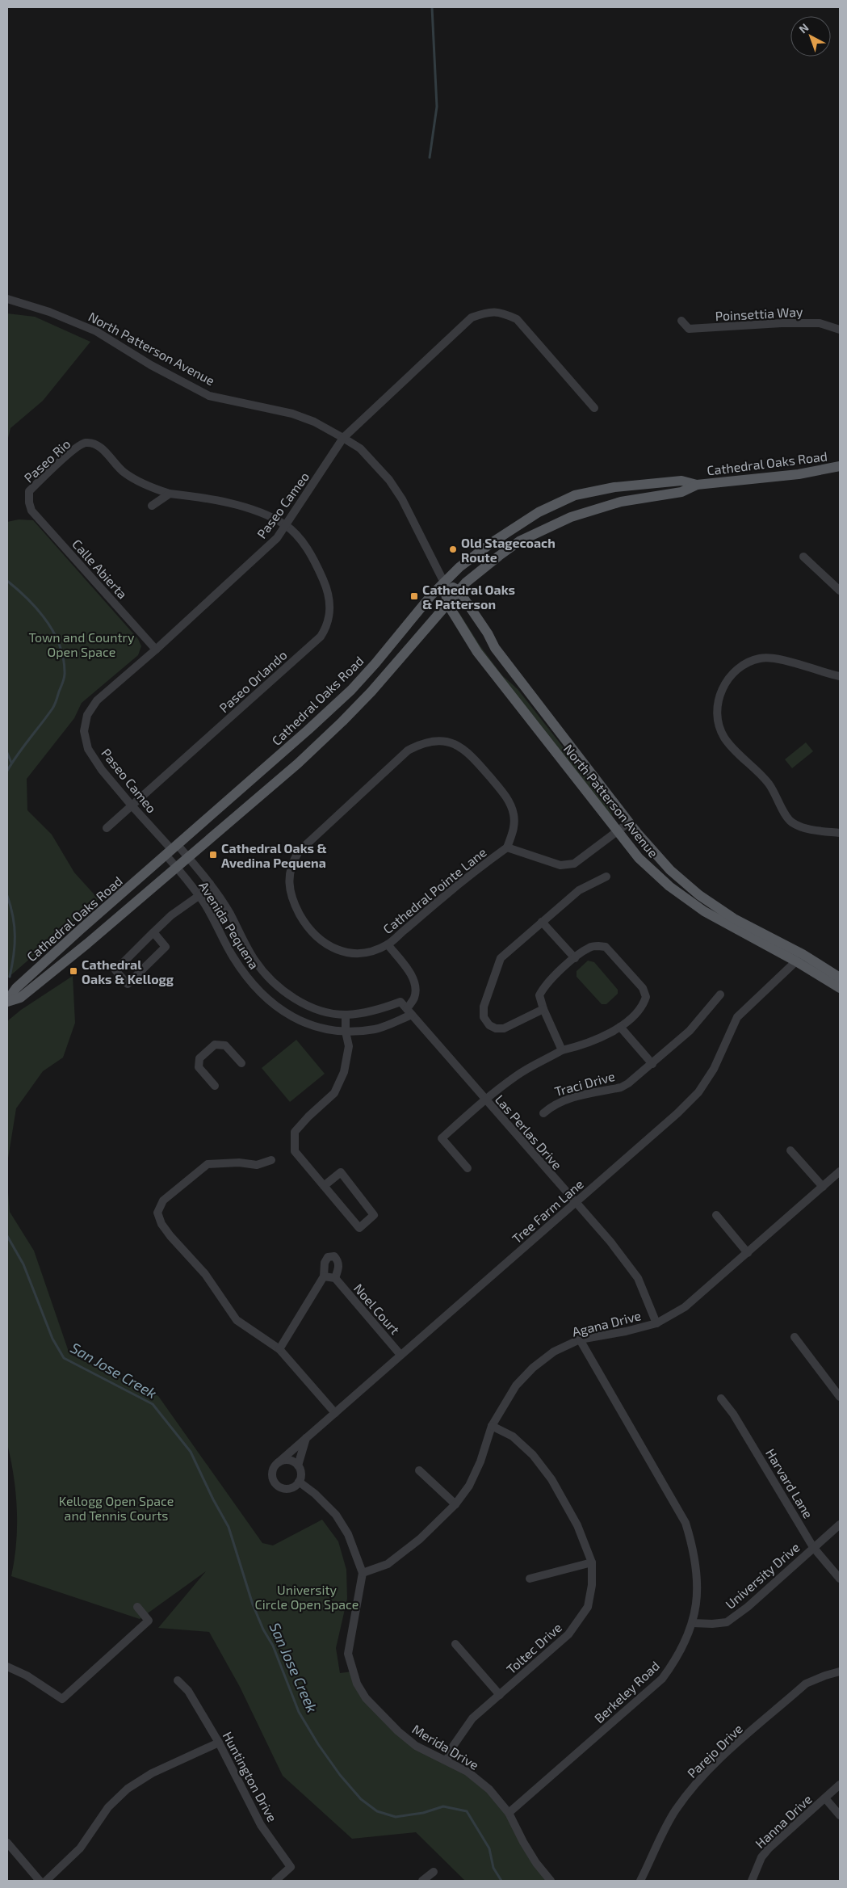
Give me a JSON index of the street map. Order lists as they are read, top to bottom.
{
  "streets": {
    "main road": ["North Patterson Avenue", "Cathedral Oaks Road"],
    "street": [
      "Poinsettia Way",
      "Paseo Rio",
      "Paseo Cameo",
      "Calle Abierta",
      "Paseo Orlando",
      "Cathedral Pointe Lane",
      "Avenida Pequena",
      "Traci Drive",
      "Las Perlas Drive",
      "Tree Farm Lane",
      "Noel Court",
      "Agana Drive",
      "Harvard Lane",
      "University Drive",
      "Toltec Drive",
      "Berkeley Road",
      "Merida Drive",
      "Parejo Drive",
      "Huntington Drive",
      "Hanna Drive"
    ]
  },
  "crossings": [
    ["North Patterson Avenue", "Cathedral Oaks Road"],
    ["North Patterson Avenue", "Paseo Cameo"],
    ["North Patterson Avenue", "Tree Farm Lane"],
    ["Paseo Rio", "Paseo Cameo"],
    ["Paseo Rio", "Calle Abierta"],
    ["Paseo Rio", "Paseo Orlando"],
    ["Cathedral Oaks Road", "Paseo Cameo"],
    ["Cathedral Oaks Road", "Avenida Pequena"],
    ["Paseo Cameo", "Calle Abierta"],
    ["Paseo Cameo", "Paseo Orlando"],
    ["Paseo Cameo", "Avenida Pequena"],
    ["Avenida Pequena", "Las Perlas Drive"],
    ["Las Perlas Drive", "Tree Farm Lane"],
    ["Las Perlas Drive", "Agana Drive"],
    ["Tree Farm Lane", "Noel Court"],
    ["Agana Drive", "Toltec Drive"],
    ["Agana Drive", "Berkeley Road"],
    ["Agana Drive", "Merida Drive"],
    ["Harvard Lane", "University Drive"],
    ["University Drive", "Berkeley Road"],
    ["Toltec Drive", "Merida Drive"],
    ["Berkeley Road", "Merida Drive"]
  ],
  "water": ["San Jose Creek"],
  "parks": ["Town and Country Open Space", "Kellogg Open Space and Tennis Courts", "University Circle Open Space"],
  "places": {
    "other": ["Old Stagecoach Route"],
    "transit": ["Cathedral Oaks & Patterson", "Cathedral Oaks & Avedina Pequena", "Cathedral Oaks & Kellogg"]
  },
  "north": "top left"
}
